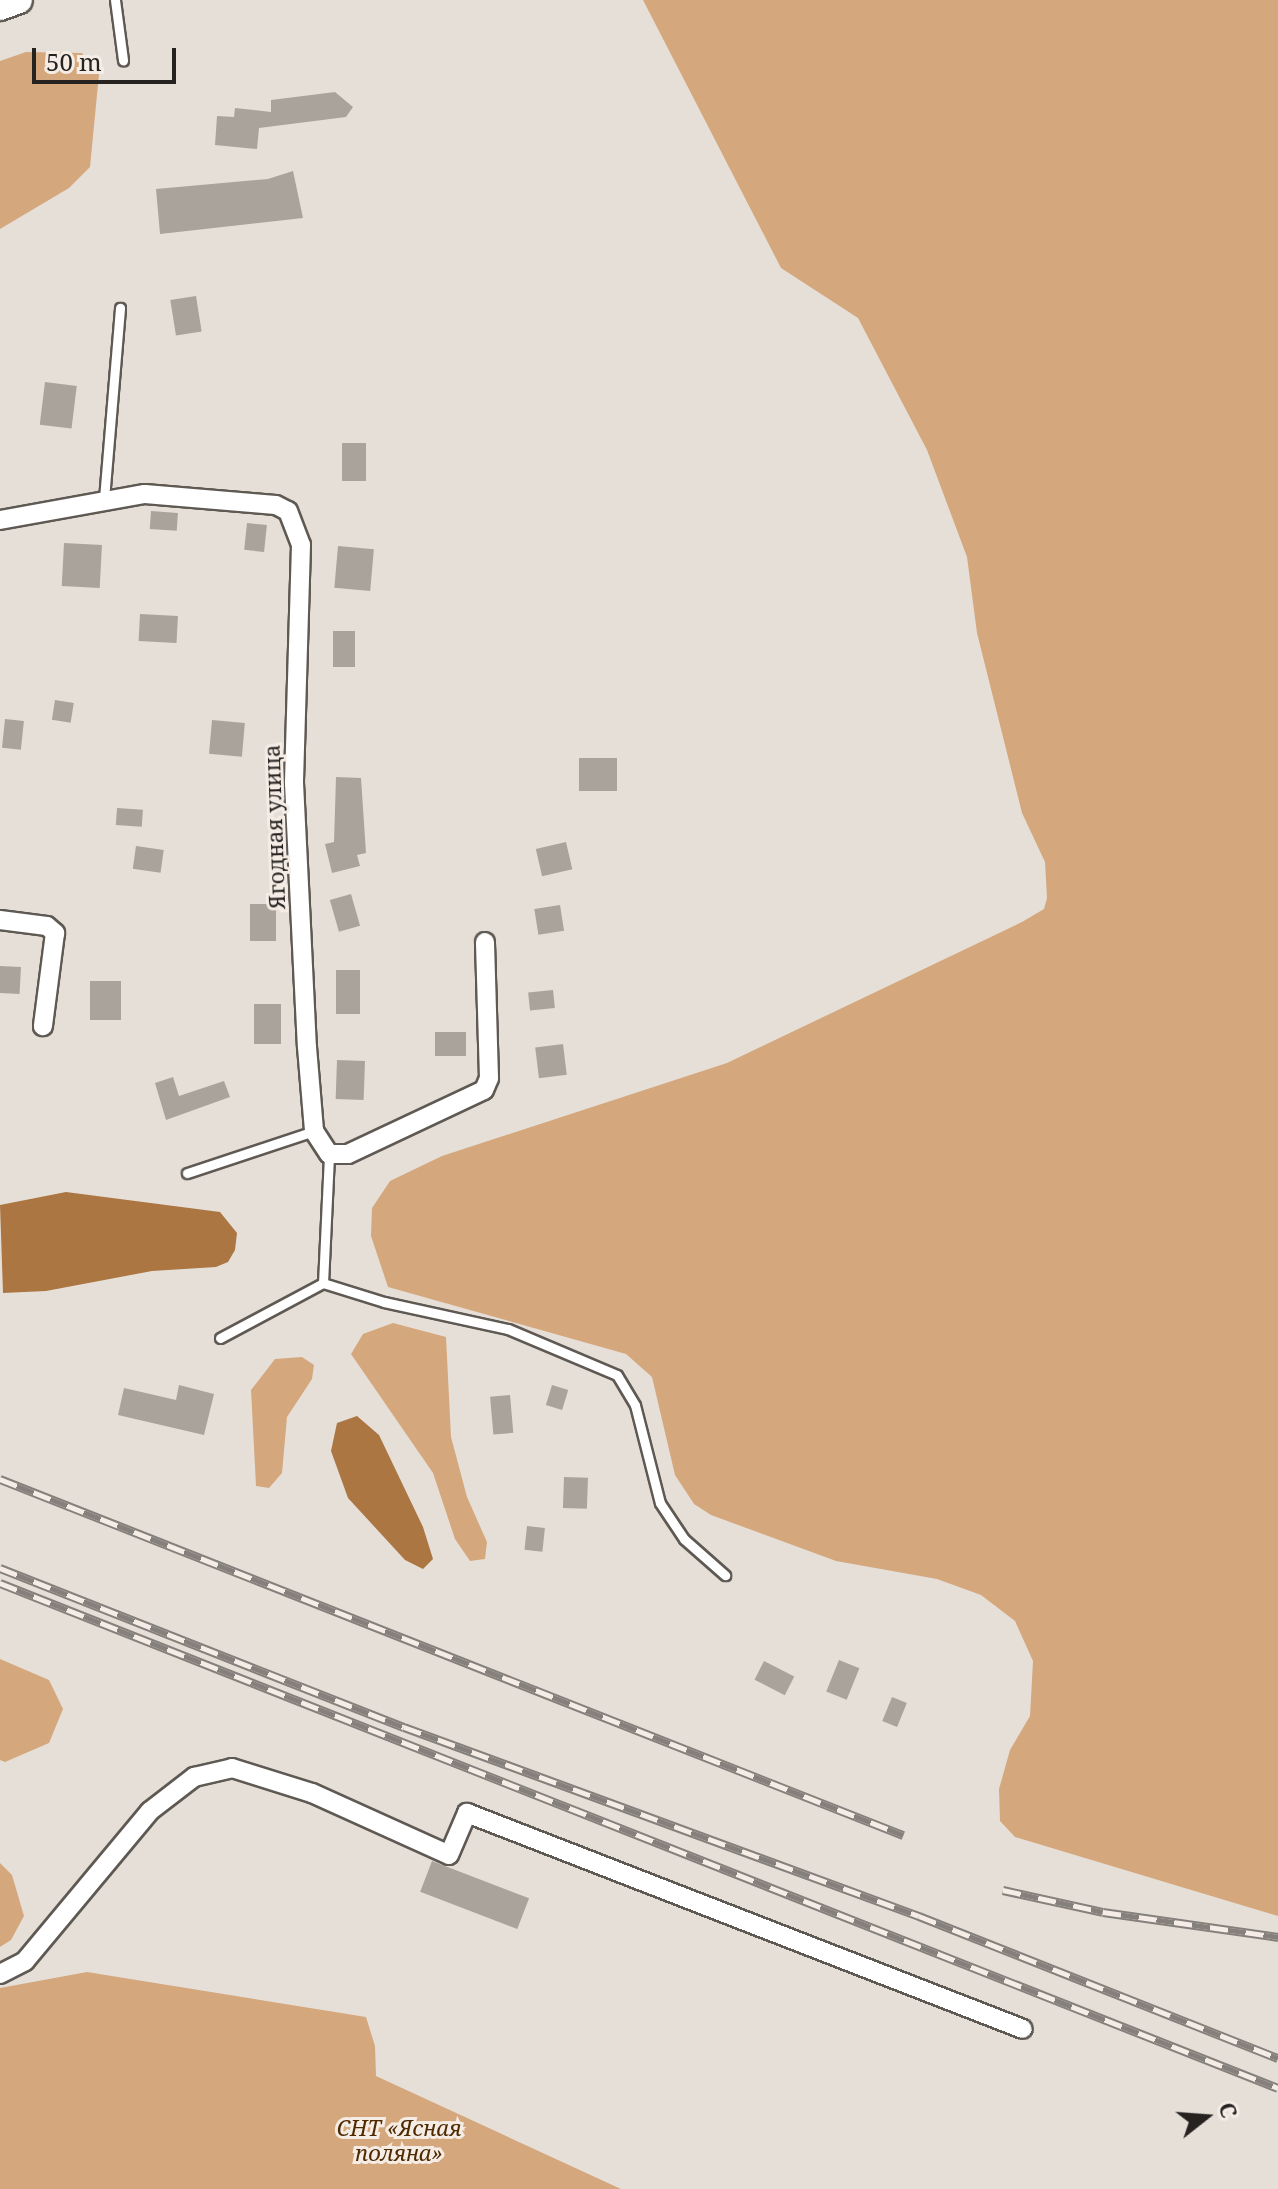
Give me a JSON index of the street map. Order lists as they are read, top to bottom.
{
  "streets": {
    "street": ["Ягодная улица"]
  },
  "parks": ["СНТ «Ясная поляна»"],
  "scale_bar": "50 m",
  "north": "right"
}
